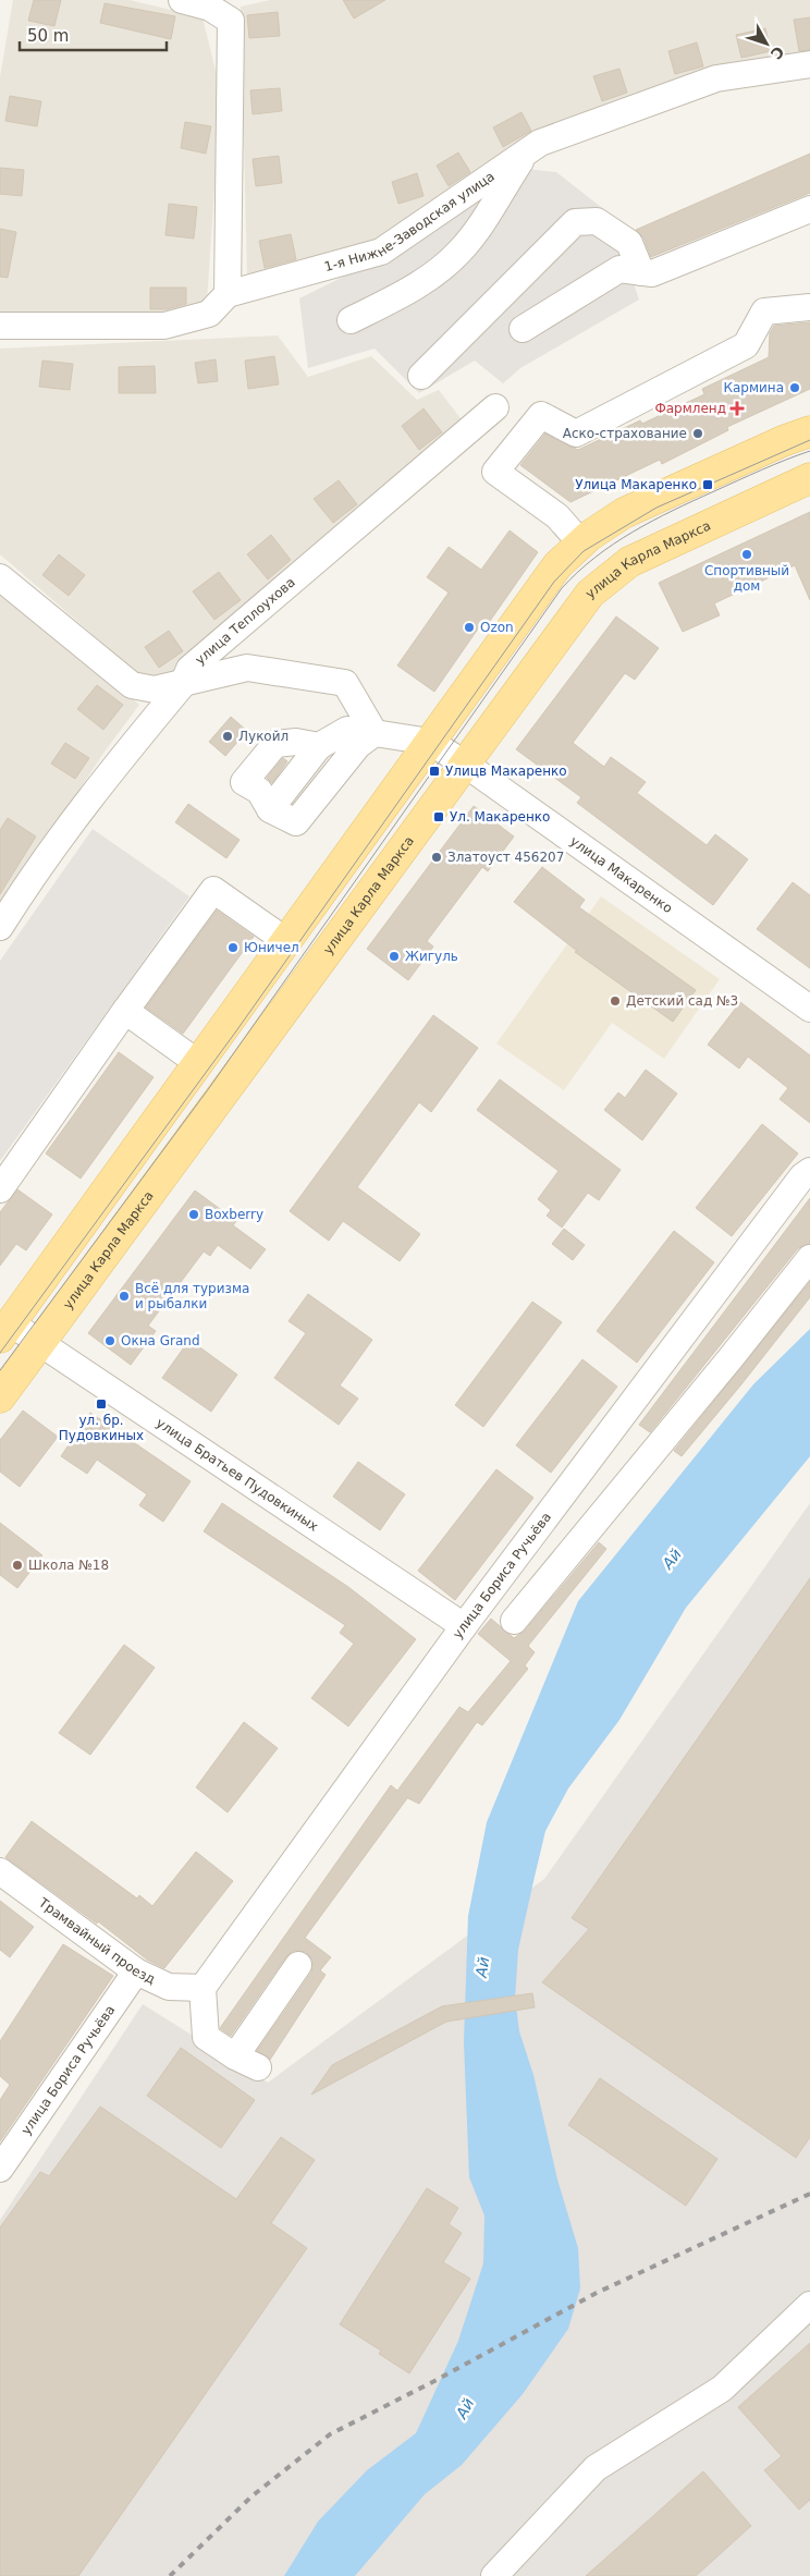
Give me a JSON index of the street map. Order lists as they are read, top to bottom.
{
  "streets": {
    "main road": ["улица Карла Маркса"],
    "street": [
      "1-я Нижне-Заводская улица",
      "улица Теплоухова",
      "улица Макаренко",
      "улица Братьев Пудовкиных",
      "улица Бориса Ручьёва",
      "Трамвайный проезд"
    ]
  },
  "crossings": [
    ["улица Карла Маркса", "улица Макаренко"],
    ["улица Карла Маркса", "улица Братьев Пудовкиных"],
    ["улица Братьев Пудовкиных", "улица Бориса Ручьёва"],
    ["улица Бориса Ручьёва", "Трамвайный проезд"]
  ],
  "water": ["Ай"],
  "places": {
    "other": [
      "Кармина",
      "Аско-страхование",
      "Спортивный дом",
      "Ozon",
      "Лукойл",
      "Златоуст 456207",
      "Юничел",
      "Жигуль",
      "Детский сад №3",
      "Boxberry",
      "Всё для туризма и рыбалки",
      "Окна Grand",
      "Школа №18"
    ],
    "health": ["Фармленд"],
    "transit": [
      "Улица Макаренко",
      "Улицв Макаренко",
      "Ул. Макаренко",
      "ул. бр. Пудовкиных"
    ]
  },
  "scale_bar": "50 m",
  "north": "bottom right"
}
